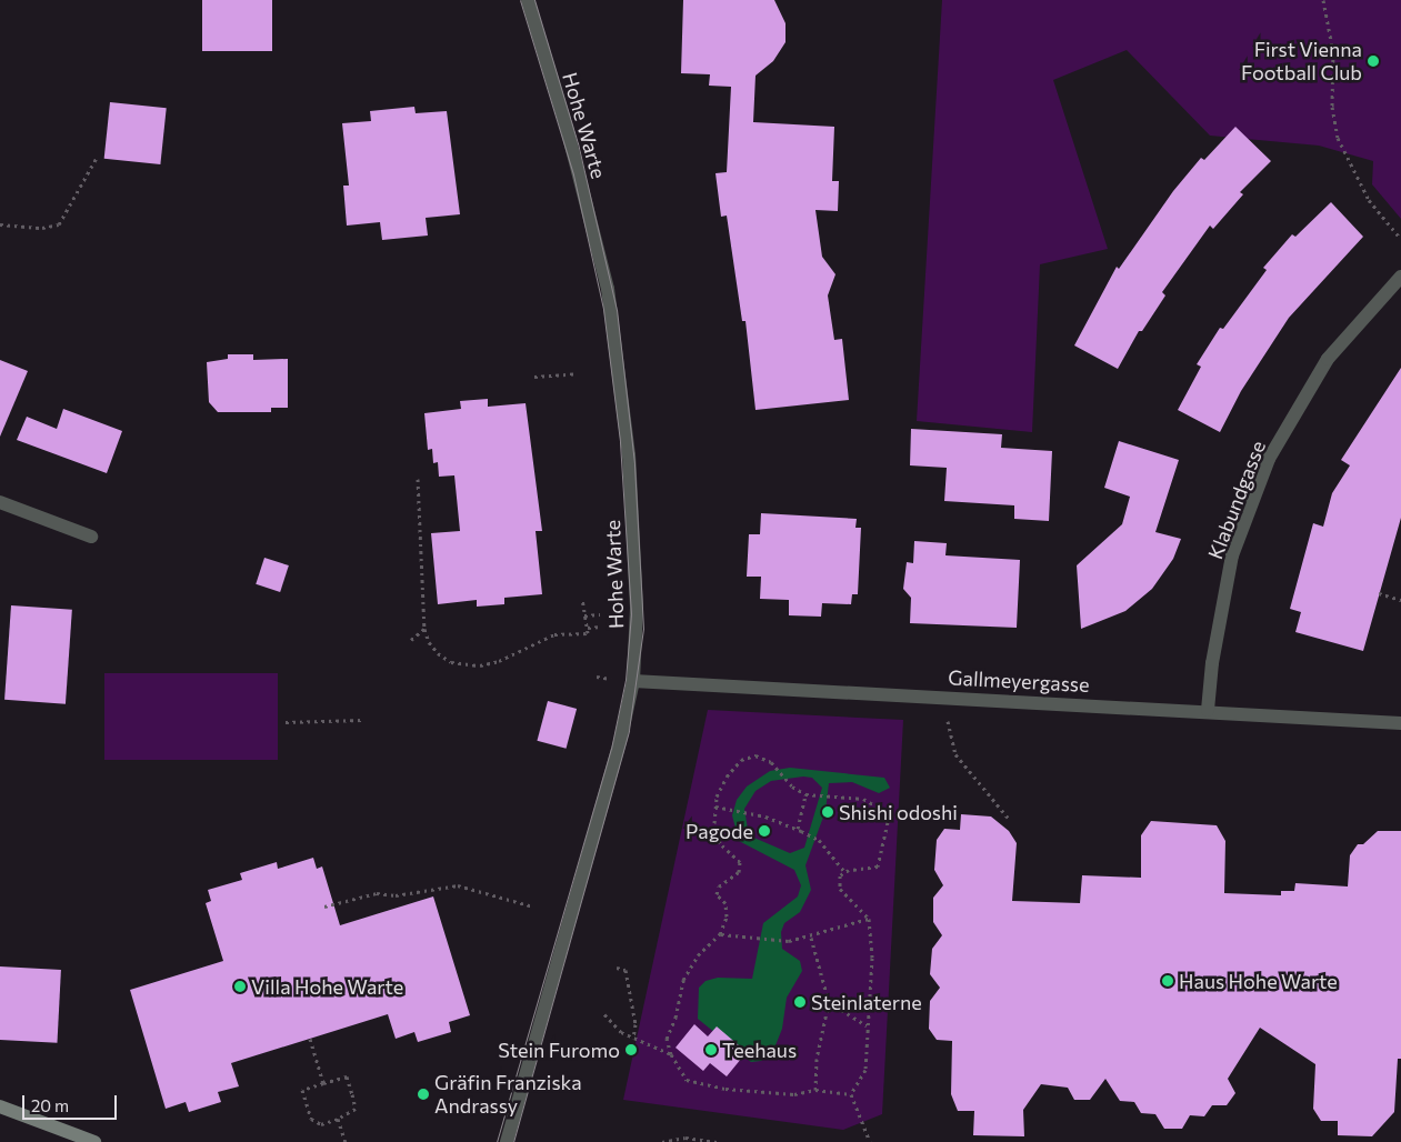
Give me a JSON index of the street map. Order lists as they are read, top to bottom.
{
  "streets": {
    "street": ["Hohe Warte", "Klabundgasse", "Gallmeyergasse"]
  },
  "crossings": [
    ["Hohe Warte", "Gallmeyergasse"],
    ["Klabundgasse", "Gallmeyergasse"]
  ],
  "places": [
    "First Vienna Football Club",
    "Shishi odoshi",
    "Pagode",
    "Haus Hohe Warte",
    "Villa Hohe Warte",
    "Steinlaterne",
    "Stein Furomo",
    "Teehaus",
    "Gräfin Franziska Andrassy"
  ],
  "scale_bar": "20 m"
}
